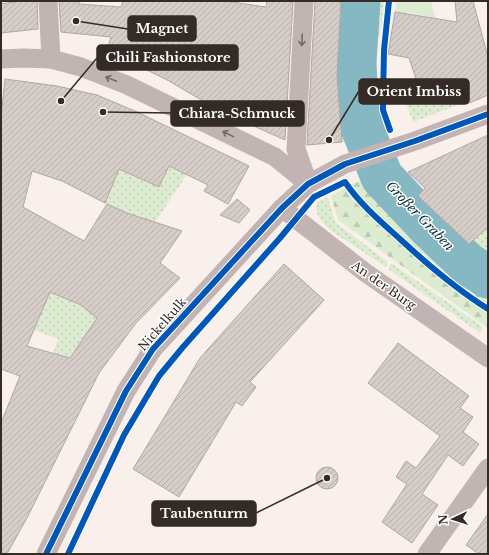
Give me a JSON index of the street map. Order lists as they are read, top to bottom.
{
  "streets": {
    "street": ["An der Burg", "Nickelkulk"]
  },
  "crossings": [
    ["An der Burg", "Nickelkulk"]
  ],
  "water": ["Großer Graben"],
  "places": [
    "Magnet",
    "Chili Fashionstore",
    "Chiara-Schmuck",
    "Orient Imbiss",
    "Taubenturm"
  ],
  "north": "left"
}
